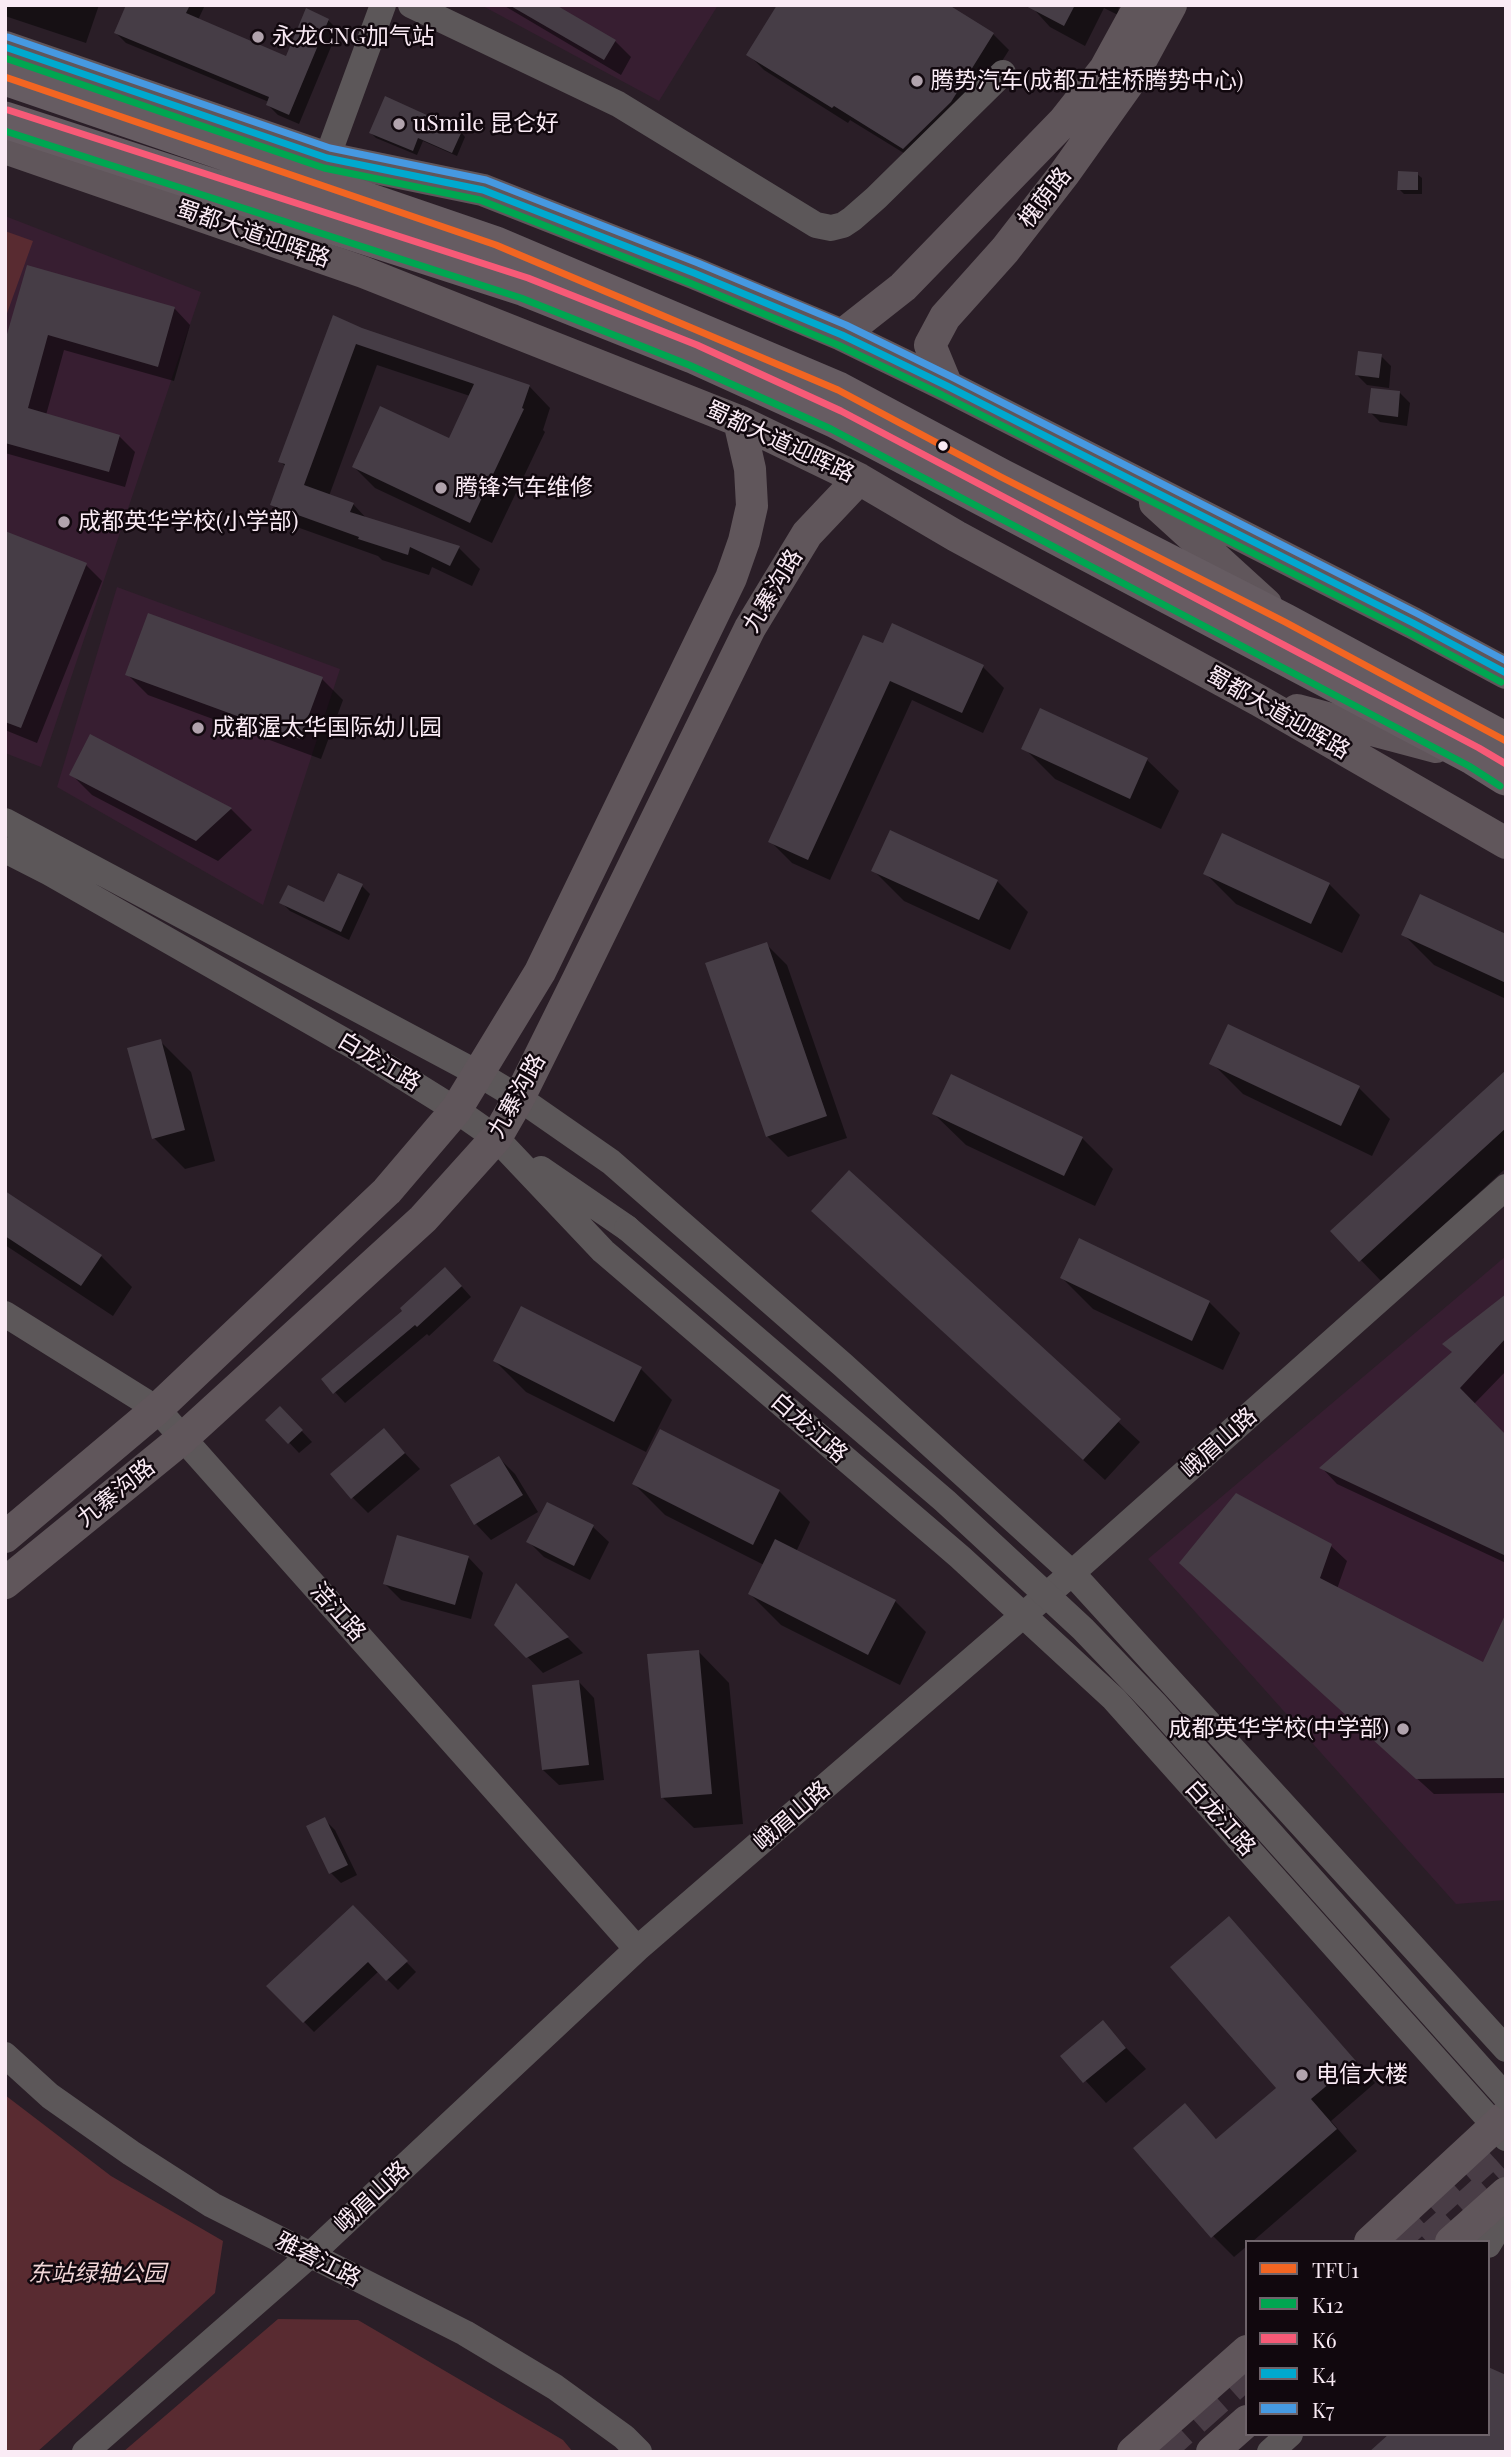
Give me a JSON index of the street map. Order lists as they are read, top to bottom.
{
  "streets": {
    "highway": ["蜀都大道迎晖路"],
    "main road": ["槐荫路", "九寨沟路"],
    "street": [
      "白龙江路",
      "峨眉山路",
      "涪江路",
      "雅砻江路"
    ]
  },
  "crossings": [
    ["蜀都大道迎晖路", "九寨沟路"],
    ["九寨沟路", "白龙江路"],
    ["九寨沟路", "涪江路"],
    ["白龙江路", "峨眉山路"],
    ["峨眉山路", "涪江路"],
    ["峨眉山路", "雅砻江路"]
  ],
  "parks": ["东站绿轴公园"],
  "places": [
    "永龙CNG加气站",
    "腾势汽车(成都五桂桥腾势中心)",
    "uSmile 昆仑好",
    "腾锋汽车维修",
    "成都英华学校(小学部)",
    "成都渥太华国际幼儿园",
    "成都英华学校(中学部)",
    "电信大楼"
  ],
  "lines": [
    "transit line K7",
    "transit line K4",
    "transit line K12",
    "transit line TFU1",
    "transit line K6"
  ],
  "legend": [
    "TFU1",
    "K12",
    "K6",
    "K4",
    "K7"
  ]
}
